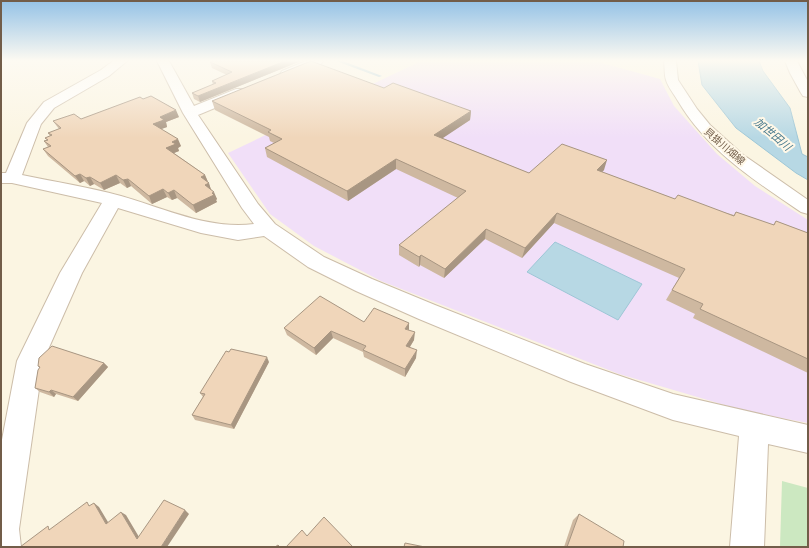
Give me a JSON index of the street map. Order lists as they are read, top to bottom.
{
  "streets": {
    "street": ["貝掛川畑線"]
  },
  "water": ["加世田川"]
}
